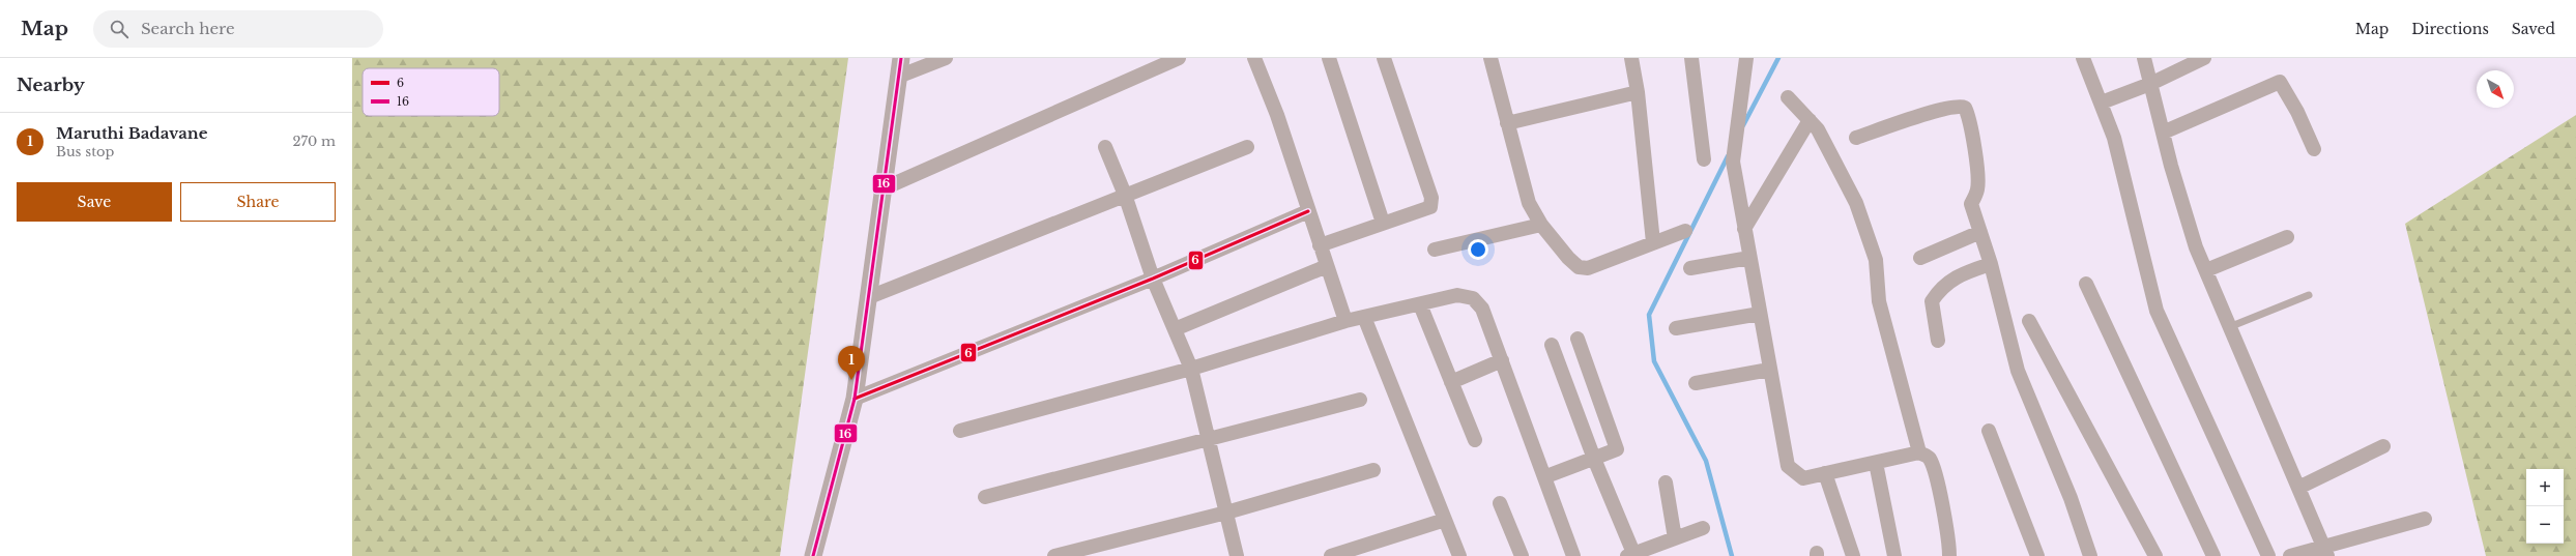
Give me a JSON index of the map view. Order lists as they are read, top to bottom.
{
  "lines": ["transit line 16", "transit line 6"],
  "legend": ["6", "16"],
  "north": "bottom right",
  "page": {
    "header": "Map",
    "search": "Search here",
    "nav": ["Map", "Directions", "Saved"],
    "heading": "Nearby",
    "list": [
      {
        "mark": "1",
        "name": "Maruthi Badavane",
        "note": "Bus stop",
        "value": "270 m"
      }
    ],
    "buttons": ["Save", "Share"],
    "pins": "1",
    "map_buttons": ["+", "−"]
  }
}
